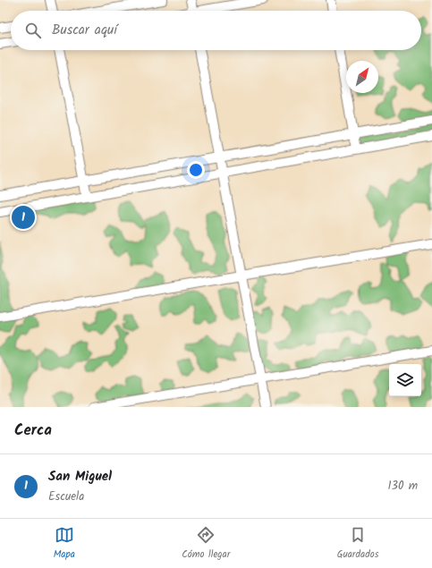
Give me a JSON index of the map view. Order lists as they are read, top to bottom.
{
  "north": "top right",
  "page": {
    "search": "Buscar aquí",
    "pins": "1",
    "heading": "Cerca",
    "list": [
      {
        "mark": "1",
        "name": "San Miguel",
        "note": "Escuela",
        "value": "130 m"
      }
    ],
    "nav": ["Mapa", "Cómo llegar", "Guardados"]
  }
}
